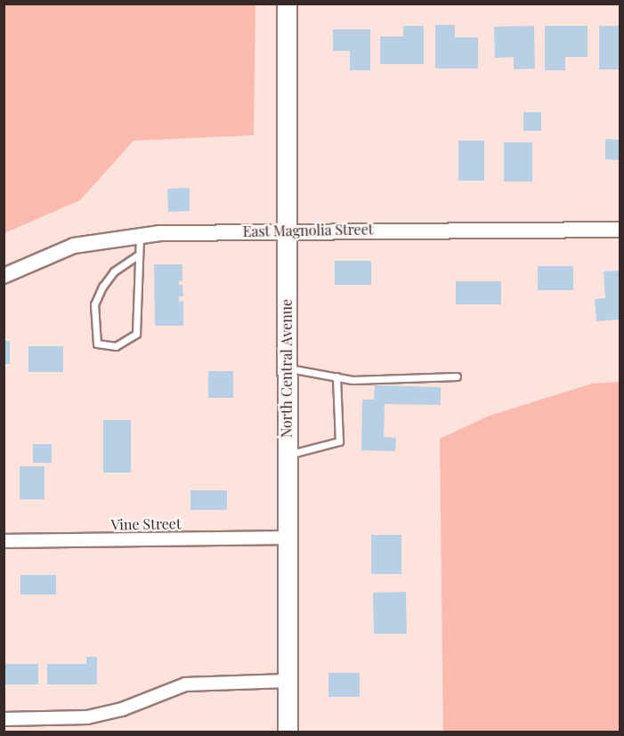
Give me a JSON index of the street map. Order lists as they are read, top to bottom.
{
  "streets": {
    "main road": ["North Central Avenue"],
    "street": ["East Magnolia Street", "Vine Street"]
  },
  "crossings": [
    ["East Magnolia Street", "North Central Avenue"],
    ["North Central Avenue", "Vine Street"]
  ]
}
